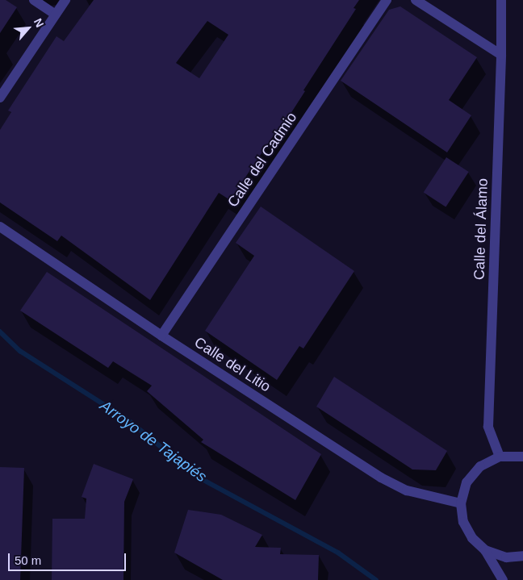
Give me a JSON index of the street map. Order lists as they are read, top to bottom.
{
  "streets": {
    "street": ["Calle del Cadmio", "Calle del Álamo", "Calle del Litio"]
  },
  "crossings": [
    ["Calle del Cadmio", "Calle del Litio"]
  ],
  "water": ["Arroyo de Tajapiés"],
  "scale_bar": "50 m",
  "north": "top right"
}
